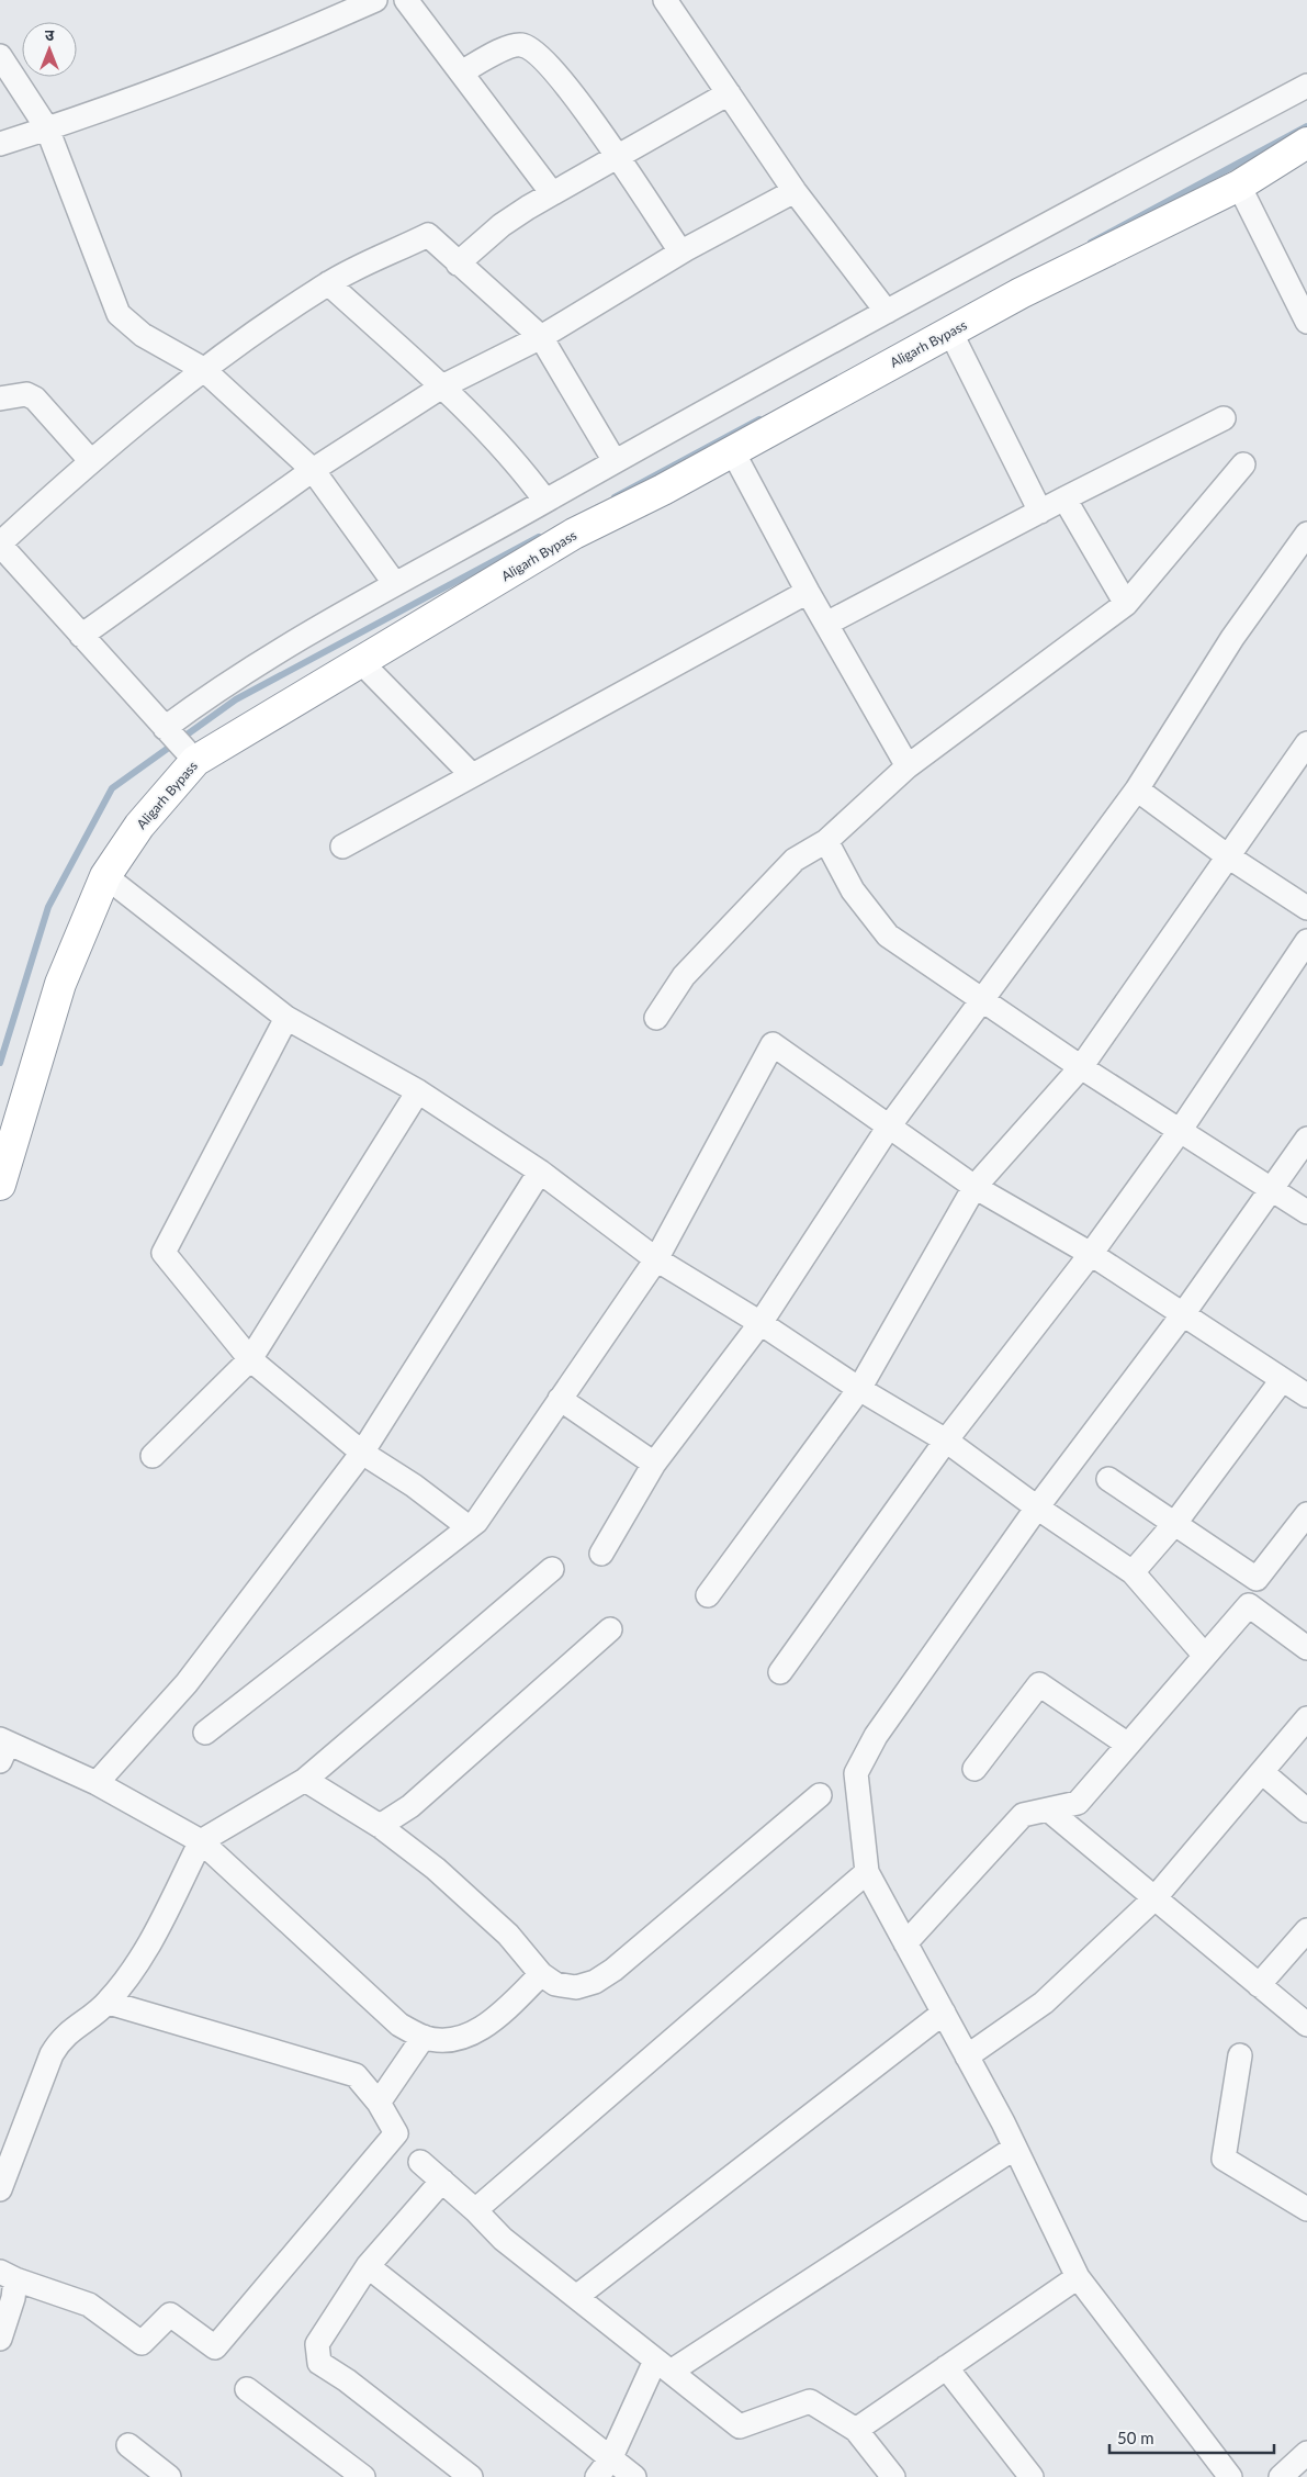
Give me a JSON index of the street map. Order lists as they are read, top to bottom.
{
  "streets": {
    "highway": ["Aligarh Bypass"]
  },
  "scale_bar": "50 m",
  "north": "top"
}
